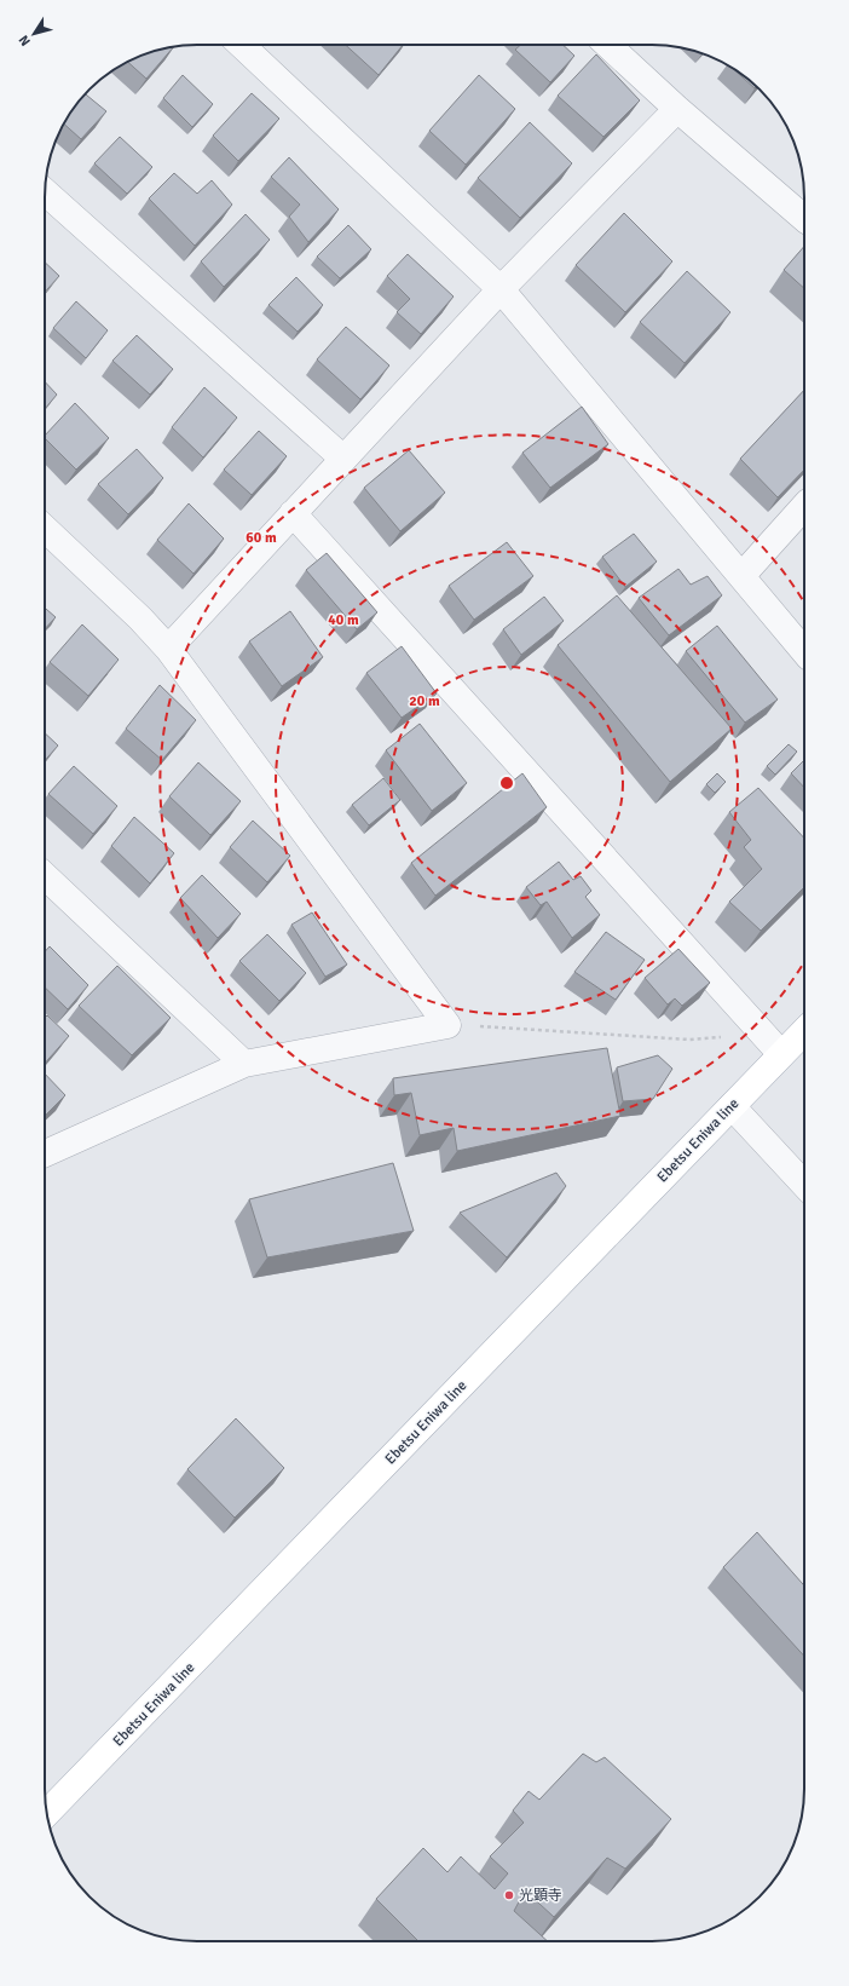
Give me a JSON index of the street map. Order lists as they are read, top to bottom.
{
  "streets": {
    "main road": ["Ebetsu Eniwa line"]
  },
  "places": ["光顕寺"],
  "north": "bottom left",
  "rings": ["60 m", "40 m", "20 m"]
}
